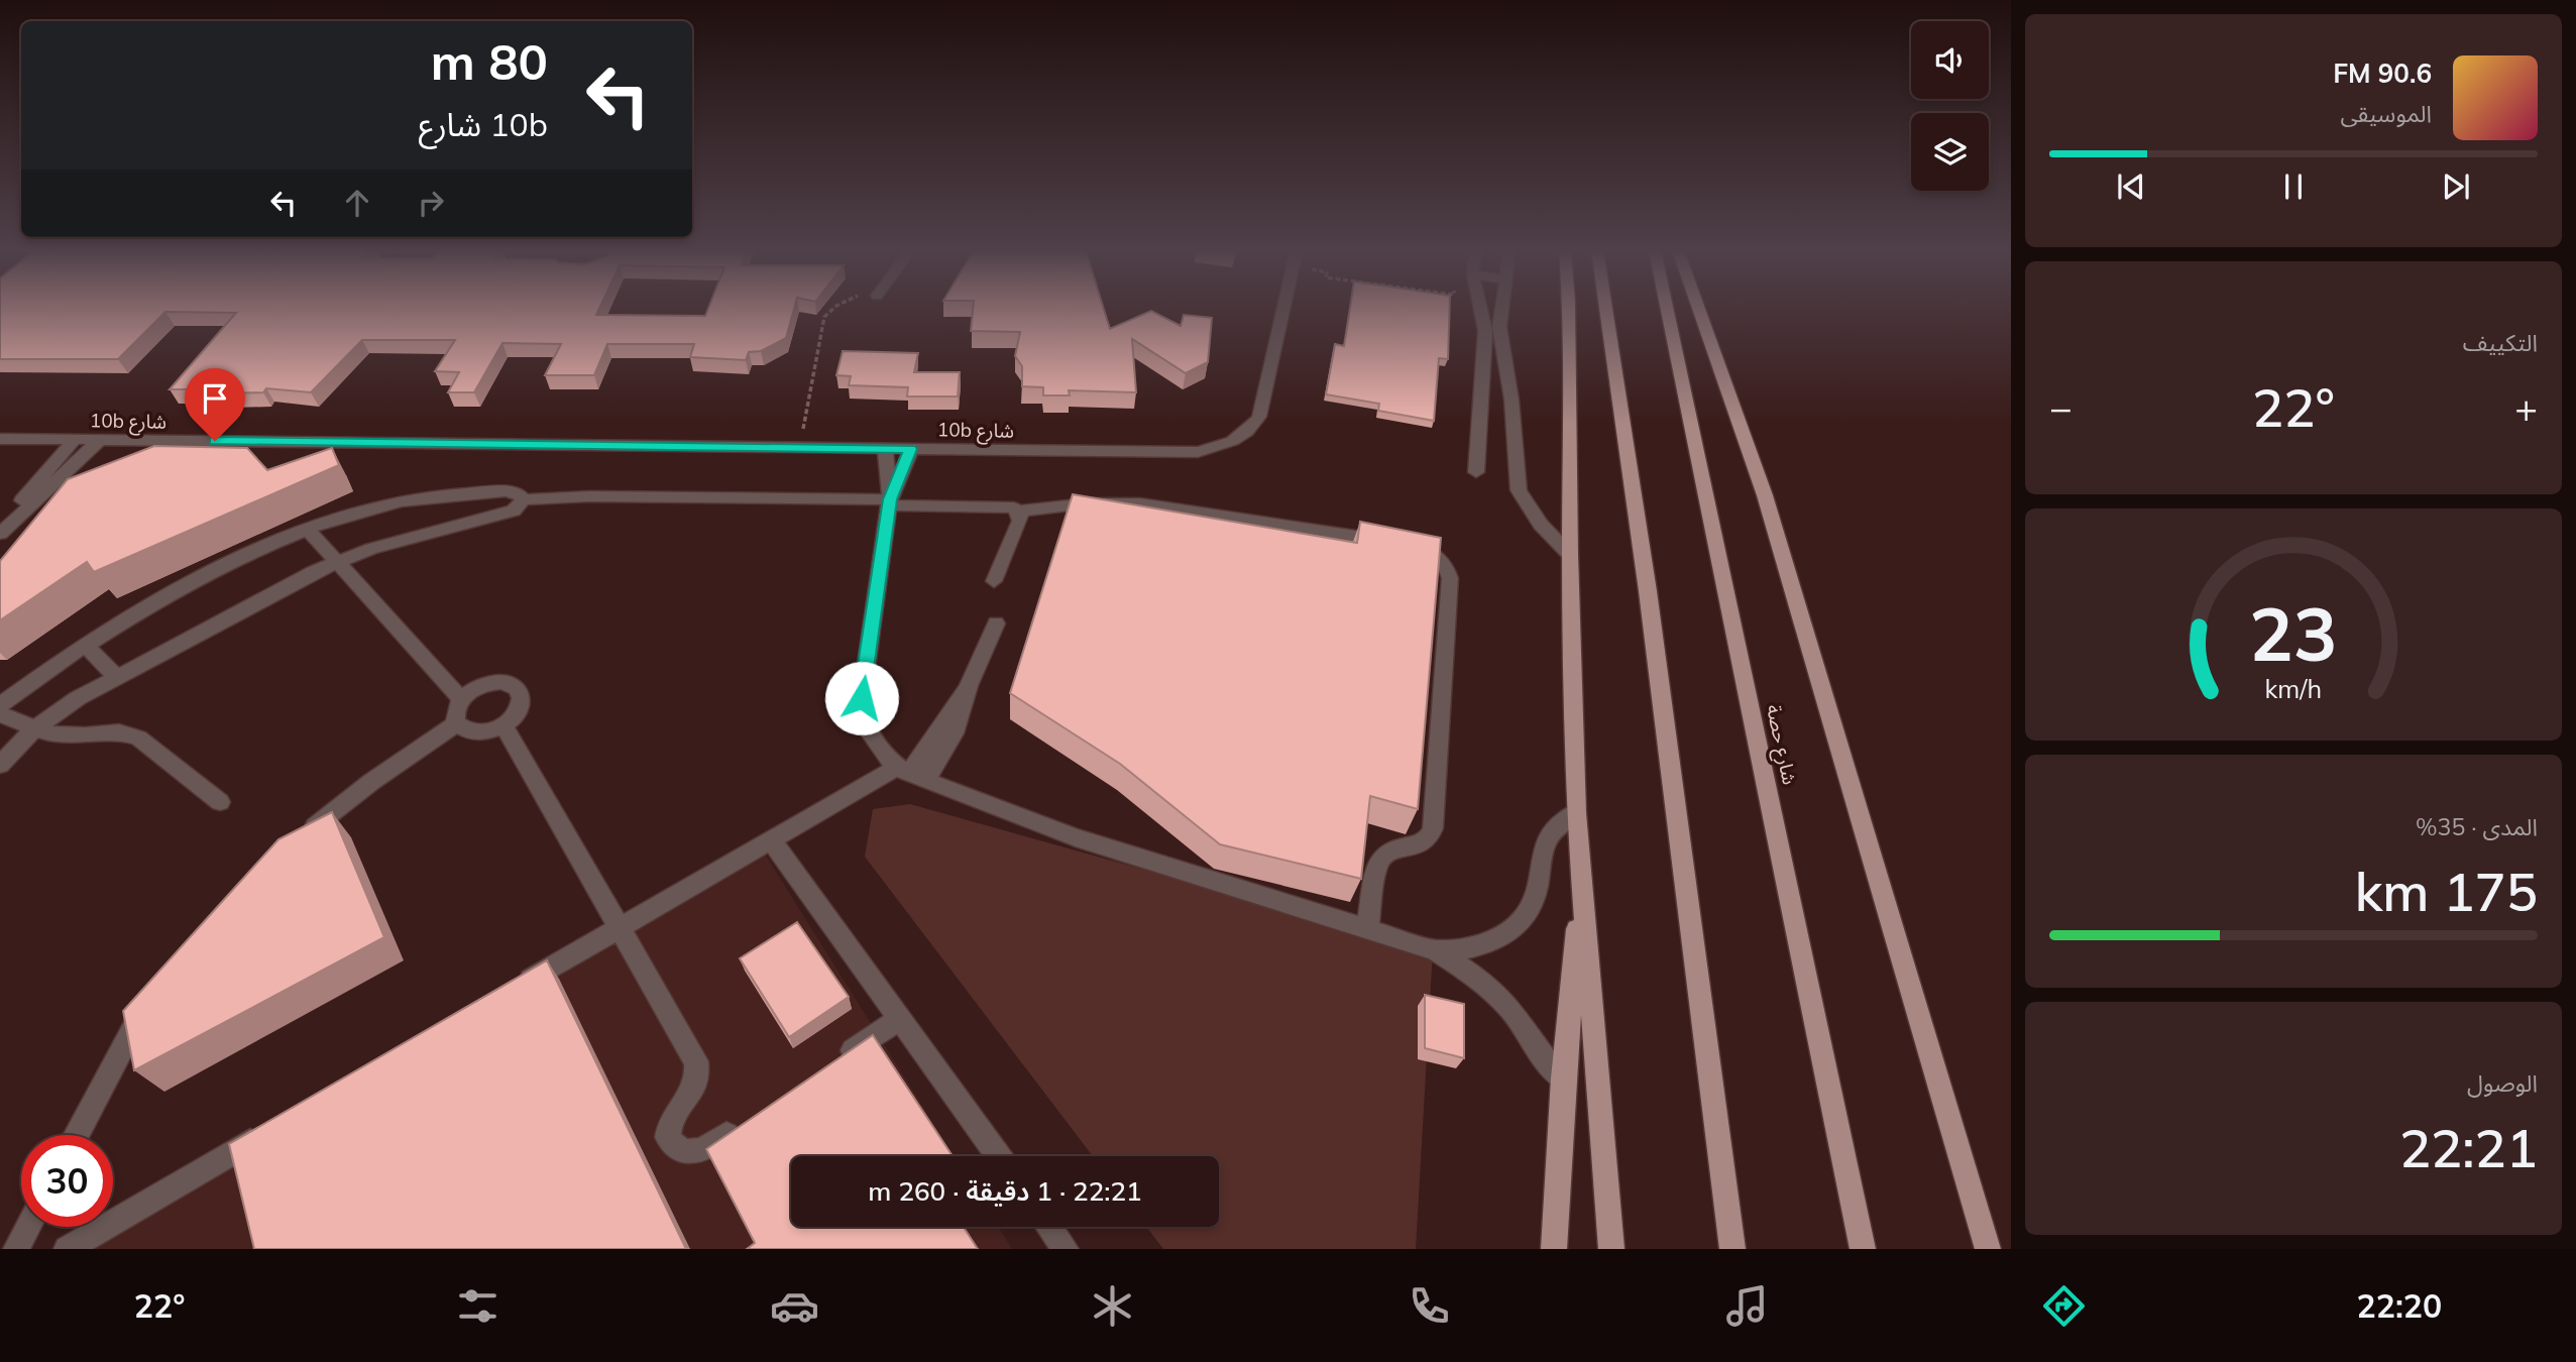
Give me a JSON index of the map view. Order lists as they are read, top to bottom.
{
  "streets": {
    "main road": ["شارع حصة"],
    "street": ["10b شارع"]
  },
  "page": {
    "turn": ["80 m", "10b شارع"],
    "song": ["90.6 FM", "الموسيقى"],
    "tile": [
      "التكييف",
      ["المدى · 35%", "175 km"],
      ["الوصول", "22:21"]
    ],
    "heat": ["−", "22°", "+"],
    "limit": "30",
    "trip": "22:21 · 1 دقيقة · 260 m",
    "tabs": ["22:20", "22°"],
    "gauge": ["23", "km/h"]
  }
}
